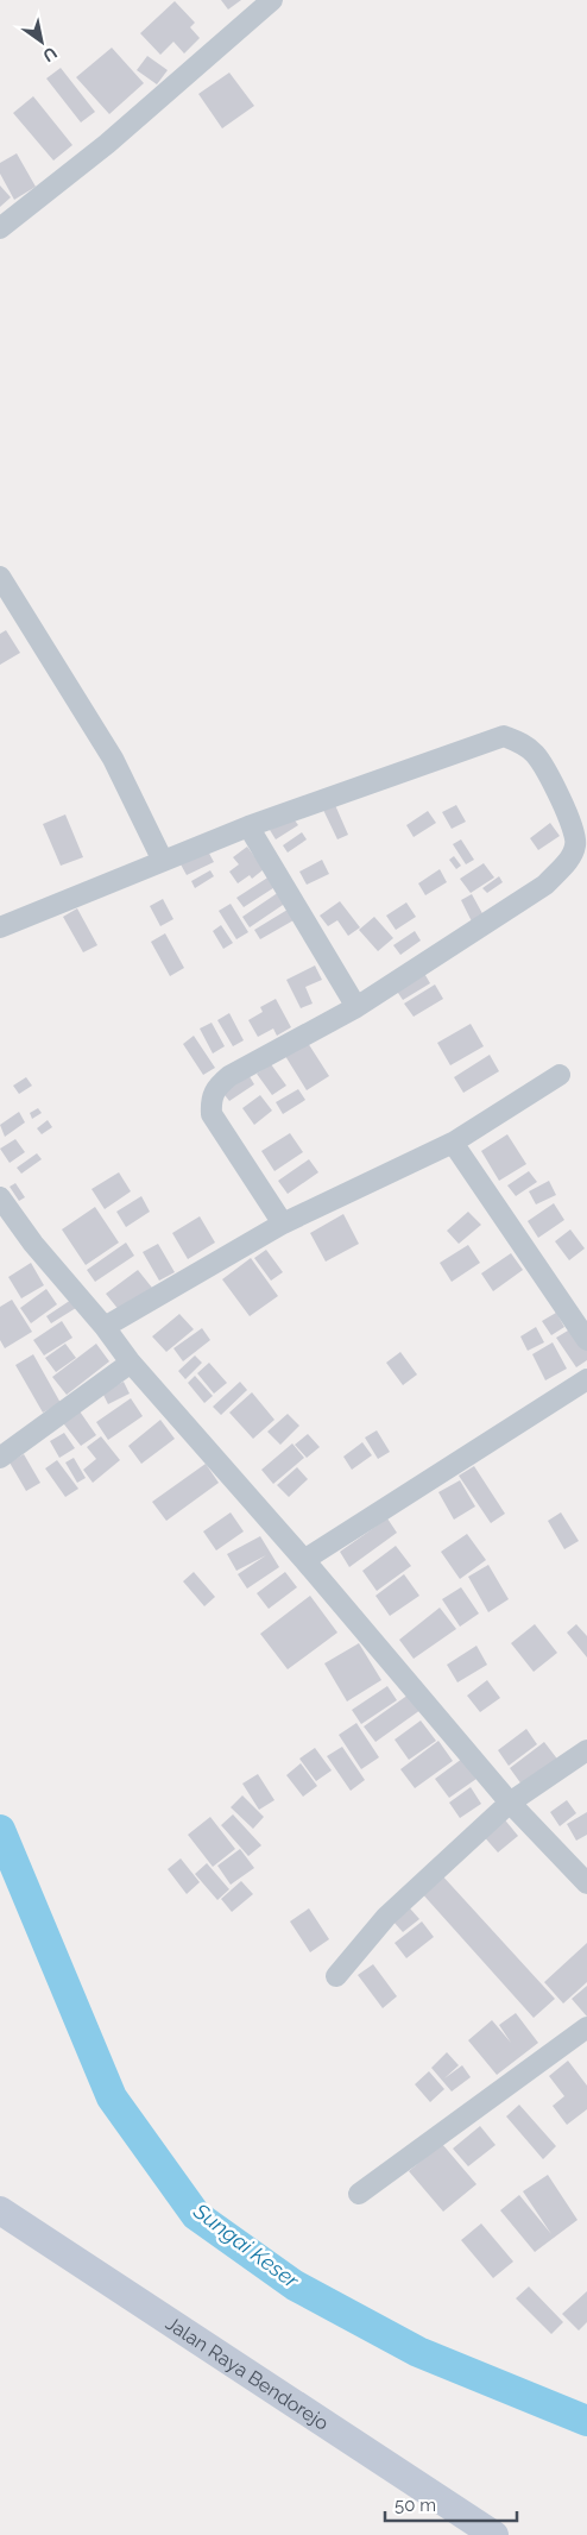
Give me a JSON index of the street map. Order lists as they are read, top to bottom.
{
  "streets": {
    "main road": ["Jalan Raya Bendorejo"]
  },
  "water": ["Sungai Keser"],
  "scale_bar": "50 m",
  "north": "bottom right"
}
